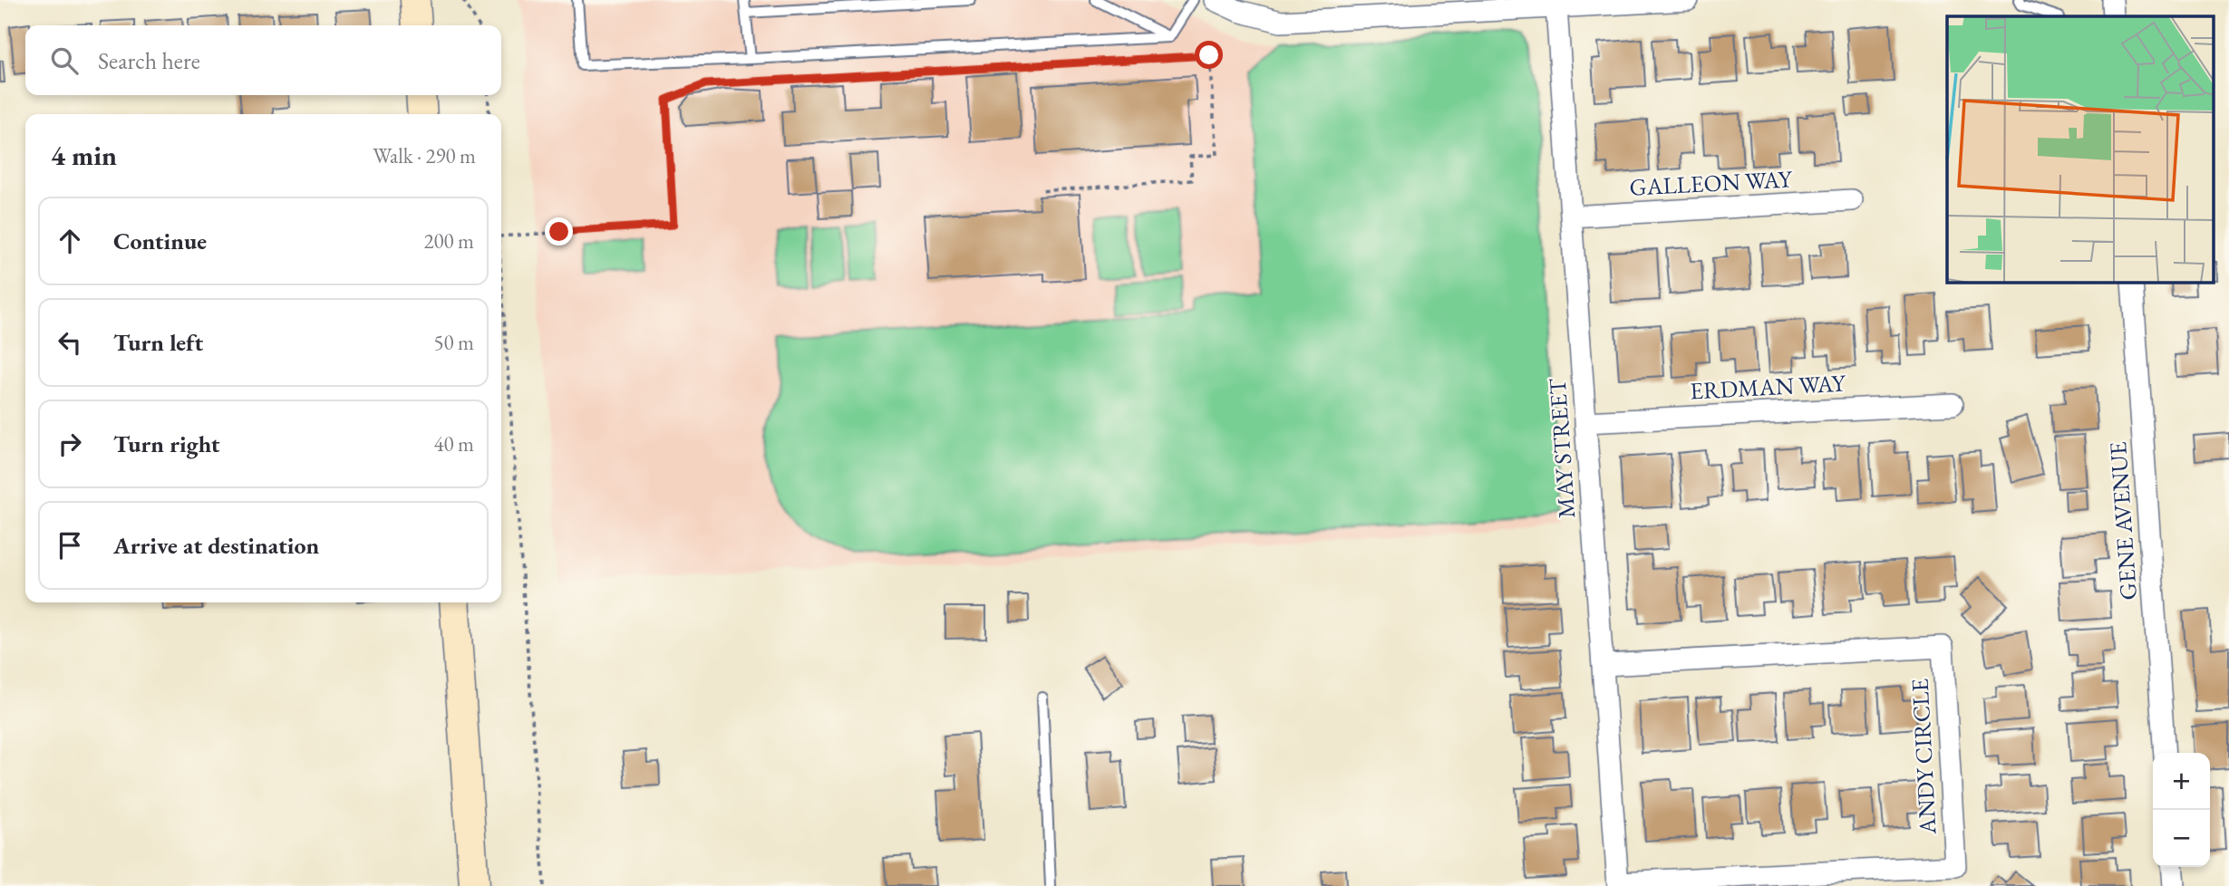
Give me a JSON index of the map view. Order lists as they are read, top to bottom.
{
  "streets": {
    "street": [
      "GALLEON WAY",
      "ERDMAN WAY",
      "MAY STREET",
      "GENE AVENUE",
      "ANDY CIRCLE"
    ]
  },
  "crossings": [
    ["GALLEON WAY", "MAY STREET"],
    ["ERDMAN WAY", "MAY STREET"],
    ["MAY STREET", "ANDY CIRCLE"]
  ],
  "page": {
    "search": "Search here",
    "heading": ["4 min", "Walk · 290 m"],
    "list": [
      ["Continue", "200 m"],
      ["Turn left", "50 m"],
      ["Turn right", "40 m"],
      "Arrive at destination"
    ],
    "map_buttons": ["+", "−"]
  }
}
